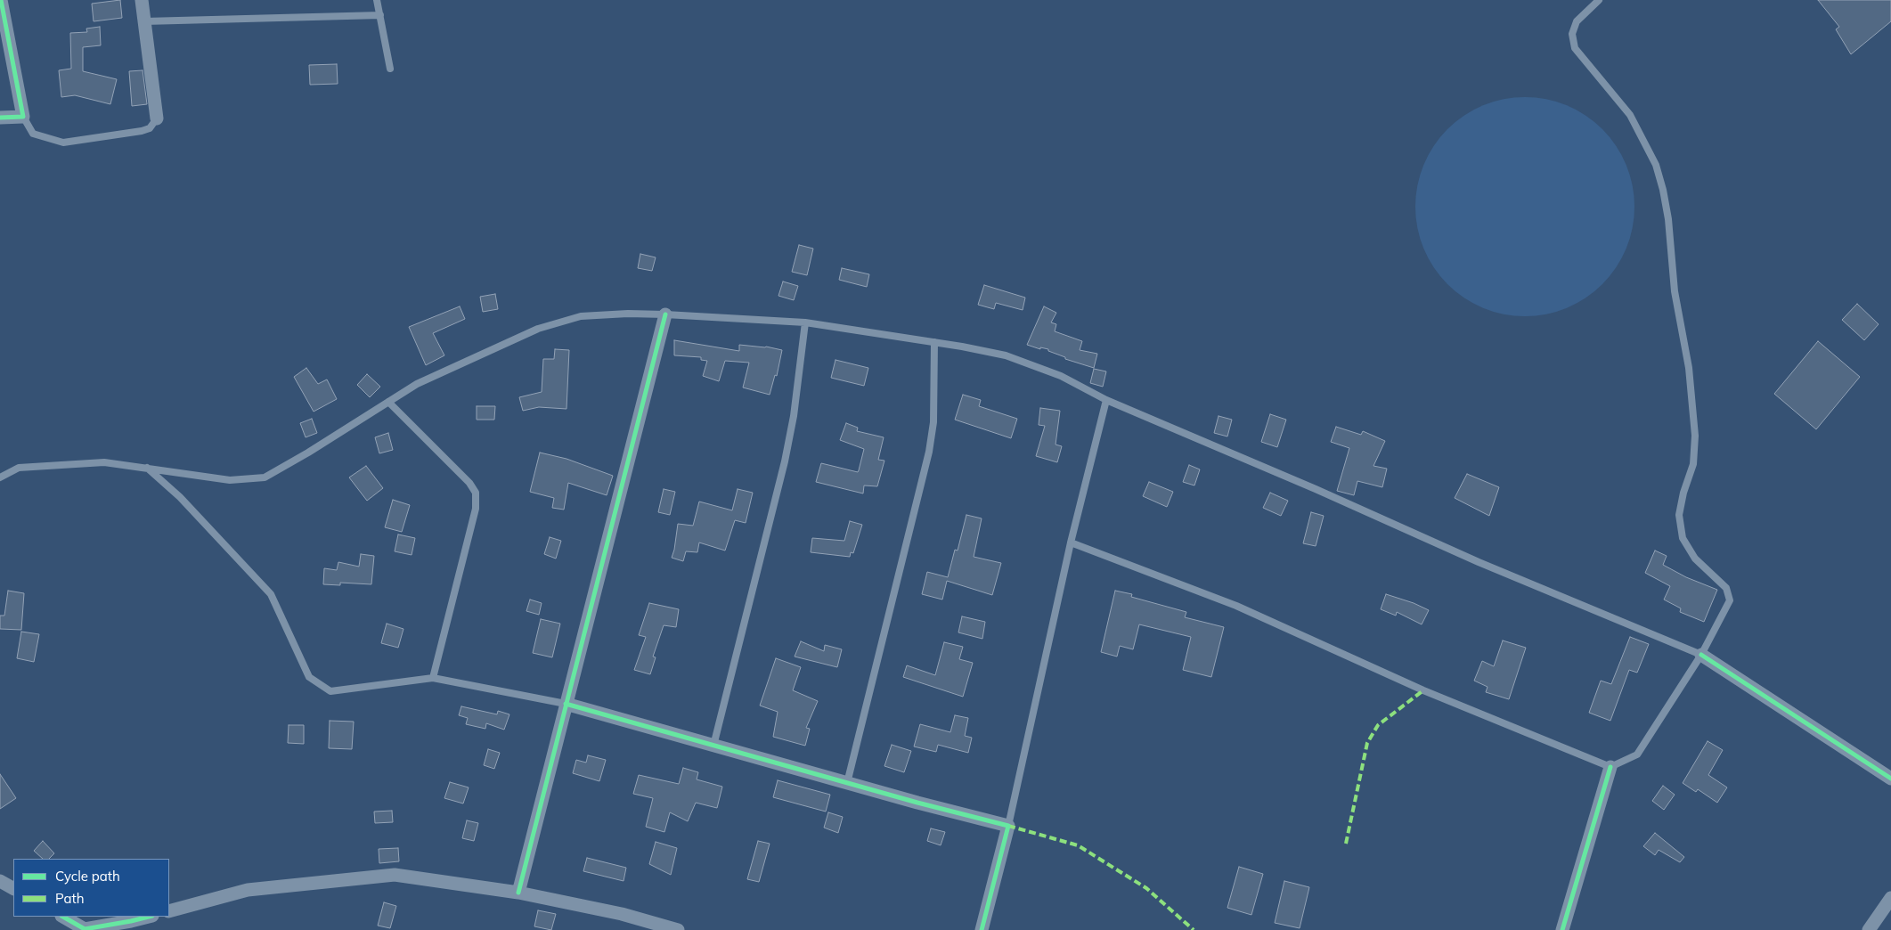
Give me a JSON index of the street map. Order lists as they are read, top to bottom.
{
  "legend": ["Cycle path", "Path"]
}
